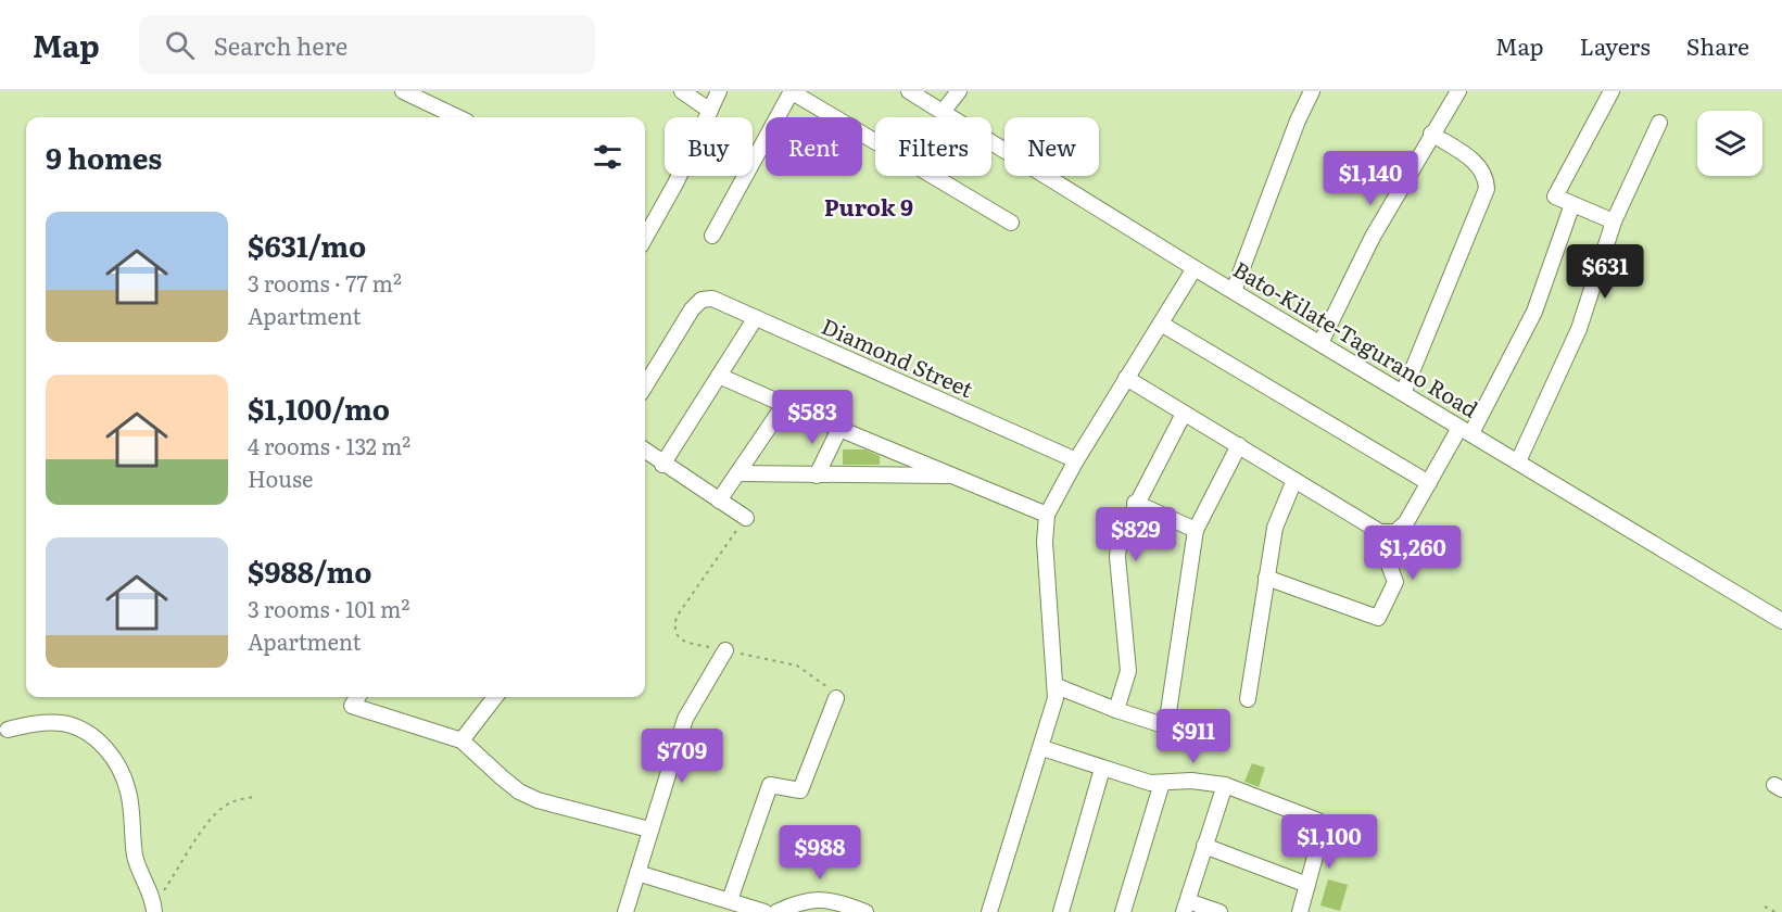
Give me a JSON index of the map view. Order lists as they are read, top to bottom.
{
  "streets": {
    "street": ["Bato-Kilate-Tagurano Road", "Diamond Street"]
  },
  "districts": ["Purok 9"],
  "page": {
    "header": "Map",
    "search": "Search here",
    "nav": ["Map", "Layers", "Share"],
    "chip": [
      "Buy",
      "Rent",
      "Filters",
      "New"
    ],
    "heading": "9 homes",
    "price": [
      "$1,140",
      "$631",
      "$583",
      "$829",
      "$1,260",
      "$911",
      "$709",
      "$1,100",
      "$988"
    ],
    "list": [
      {
        "name": "$631/mo",
        "note": "3 rooms · 77 m² · Apartment"
      },
      {
        "name": "$1,100/mo",
        "note": "4 rooms · 132 m² · House"
      },
      {
        "name": "$988/mo",
        "note": "3 rooms · 101 m² · Apartment"
      }
    ]
  }
}
